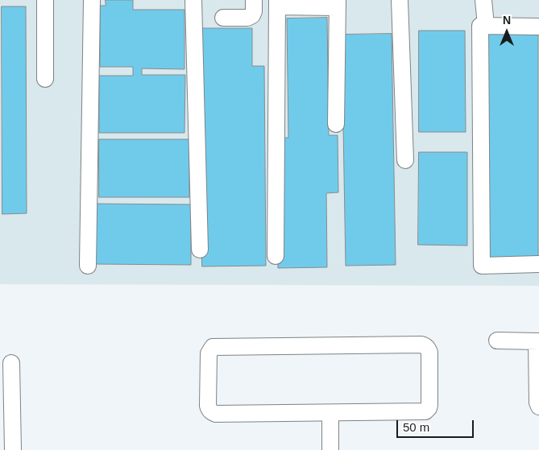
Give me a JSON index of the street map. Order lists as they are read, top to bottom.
{
  "scale_bar": "50 m",
  "north": "top"
}
